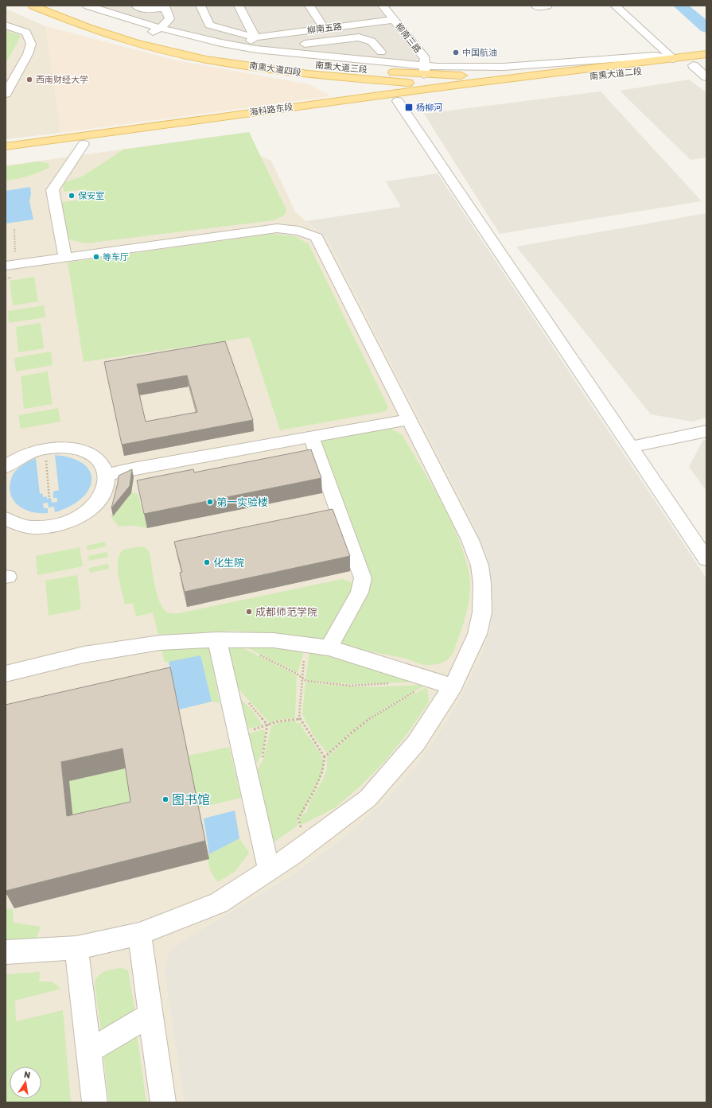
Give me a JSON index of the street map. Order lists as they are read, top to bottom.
{
  "streets": {
    "main road": [
      "南熏大道三段",
      "南熏大道四段",
      "南熏大道二段",
      "海科路东段"
    ],
    "street": ["柳南五路", "柳南三路"]
  },
  "crossings": [
    ["柳南五路", "柳南三路"],
    ["柳南五路", "南熏大道三段"],
    ["柳南三路", "南熏大道三段"],
    ["南熏大道三段", "南熏大道二段"],
    ["南熏大道三段", "海科路东段"],
    ["南熏大道四段", "南熏大道二段"],
    ["南熏大道四段", "海科路东段"],
    ["南熏大道二段", "海科路东段"]
  ],
  "places": {
    "other": [
      "中国航油",
      "西南财经大学",
      "保安室",
      "等车厅",
      "第一实验楼",
      "化生院",
      "成都师范学院",
      "图书馆"
    ],
    "transit": ["杨柳河"]
  },
  "north": "top"
}
